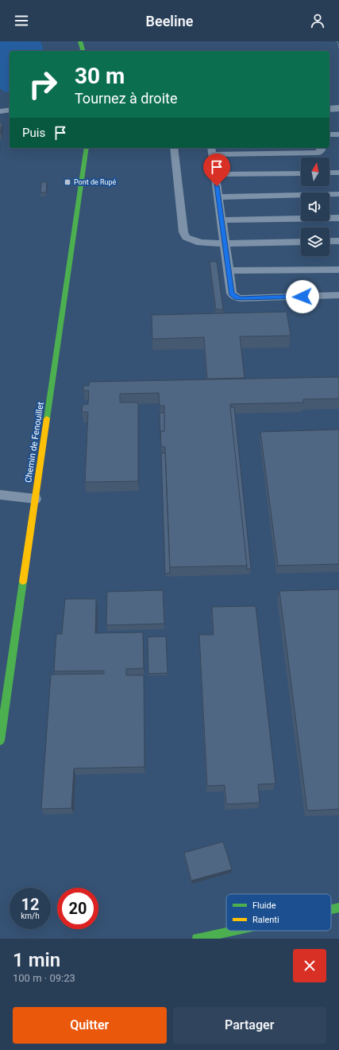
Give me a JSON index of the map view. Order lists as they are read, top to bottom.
{
  "streets": {
    "street": ["Chemin de Fenouillet"]
  },
  "places": {
    "transit": ["Pont de Rupé"]
  },
  "legend": ["Fluide", "Ralenti"],
  "north": "top",
  "page": {
    "header": "Beeline",
    "turn": ["30 m", "Tournez à droite"],
    "then": "Puis",
    "speed": "12 km/h",
    "limit": "20",
    "heading": ["1 min", "100 m · 09:23"],
    "buttons": ["Quitter", "Partager"]
  }
}
